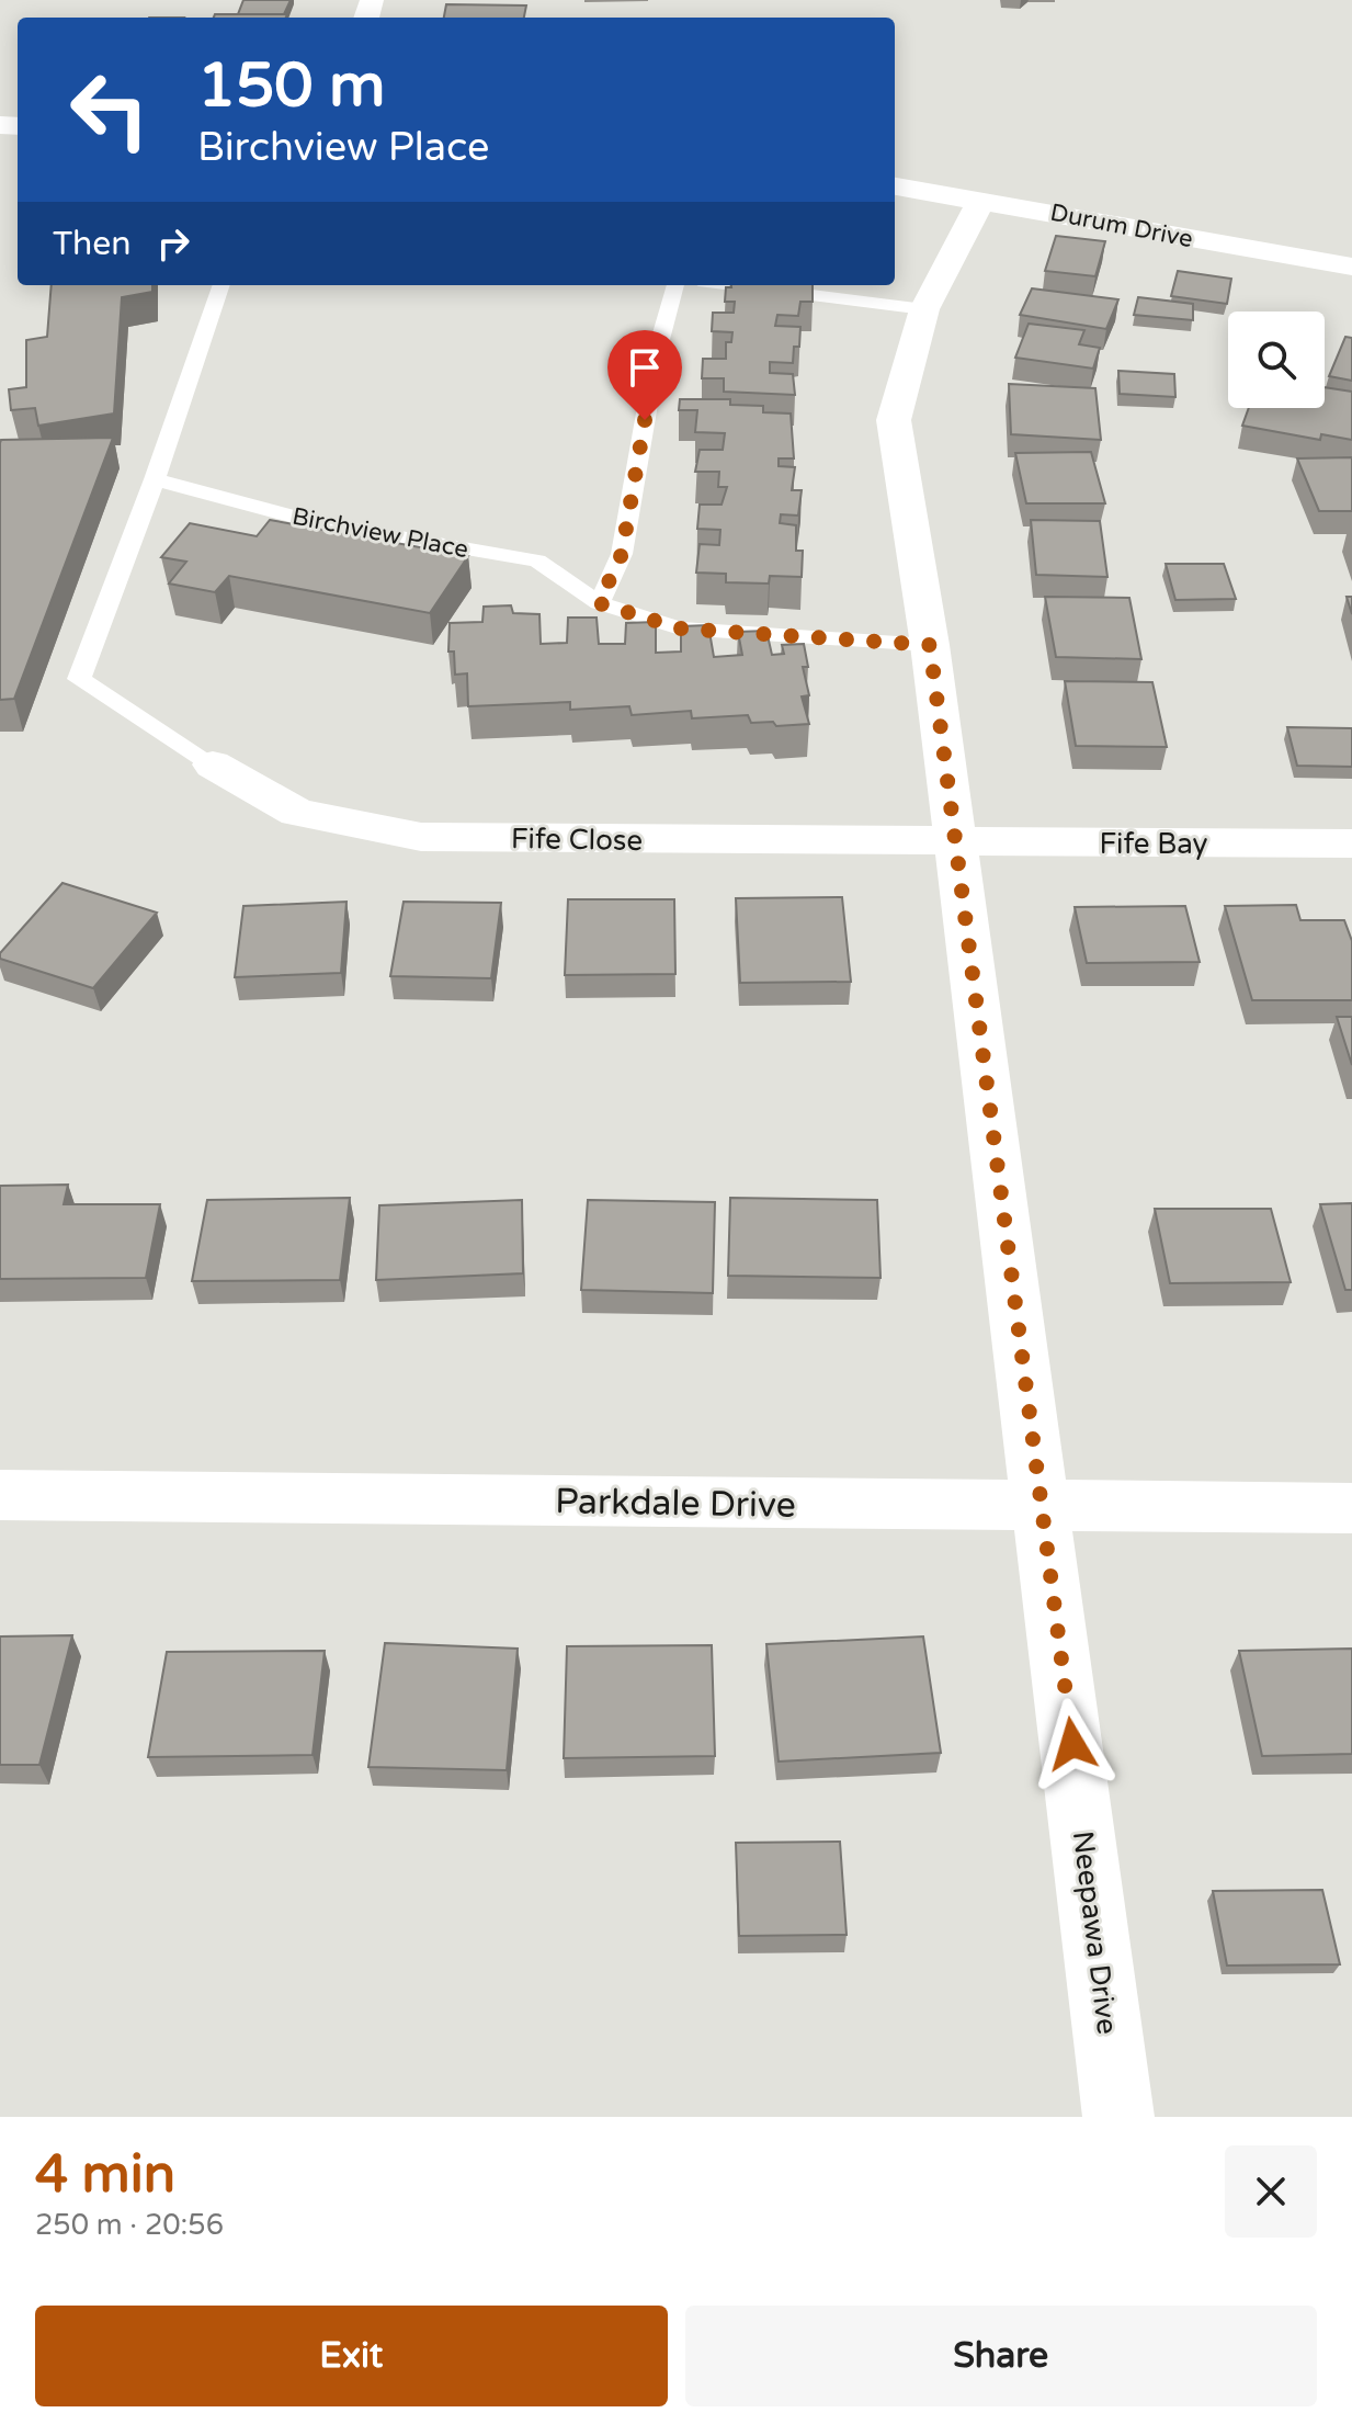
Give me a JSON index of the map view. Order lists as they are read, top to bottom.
{
  "streets": {
    "street": [
      "Durum Drive",
      "Fife Close",
      "Fife Bay",
      "Parkdale Drive",
      "Neepawa Drive"
    ],
    "lane": ["Birchview Place"]
  },
  "crossings": [
    ["Durum Drive", "Neepawa Drive"],
    ["Birchview Place", "Neepawa Drive"],
    ["Fife Close", "Fife Bay"],
    ["Fife Close", "Neepawa Drive"],
    ["Fife Bay", "Neepawa Drive"],
    ["Parkdale Drive", "Neepawa Drive"]
  ],
  "page": {
    "turn": ["150 m", "Birchview Place"],
    "then": "Then",
    "heading": ["4 min", "250 m · 20:56"],
    "buttons": ["Exit", "Share"]
  }
}
